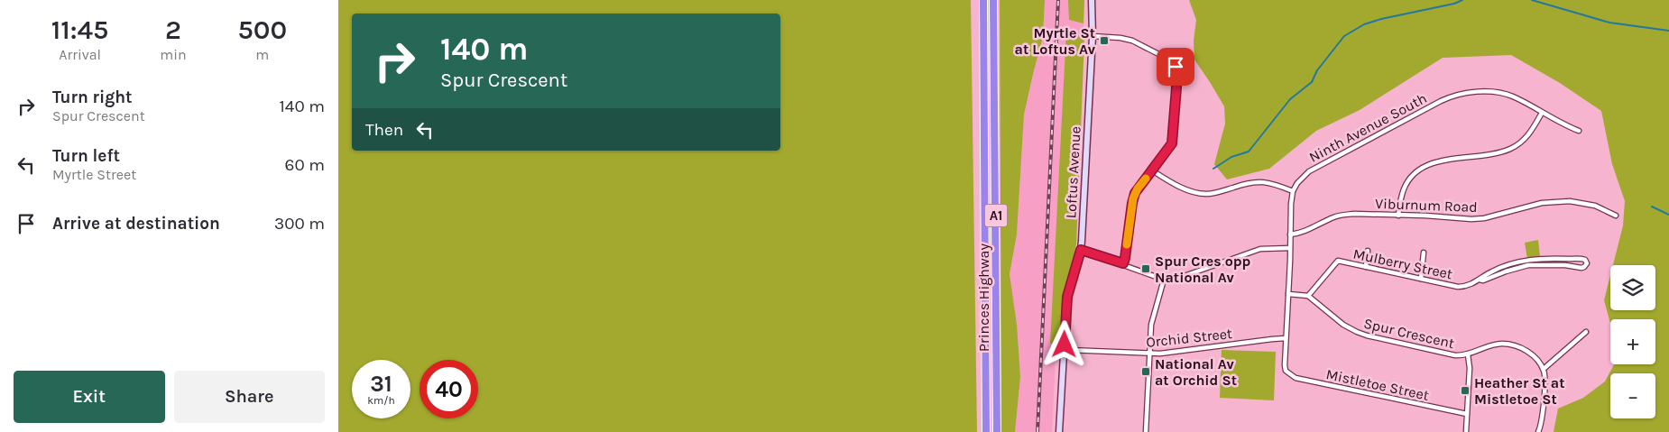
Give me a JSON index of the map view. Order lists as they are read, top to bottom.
{
  "streets": {
    "highway": ["A1", "Princes Highway"],
    "street": [
      "Ninth Avenue South",
      "Loftus Avenue",
      "Viburnum Road",
      "Mulberry Street",
      "Spur Crescent",
      "Orchid Street",
      "Mistletoe Street"
    ]
  },
  "crossings": [
    ["Loftus Avenue", "Orchid Street"],
    ["Mulberry Street", "Spur Crescent"],
    ["Orchid Street", "Mistletoe Street"]
  ],
  "places": {
    "transit": [
      "Myrtle St at Loftus Av",
      "Spur Cres opp National Av",
      "National Av at Orchid St",
      "Heather St at Mistletoe St"
    ]
  },
  "page": {
    "eta": [
      "11:45",
      "Arrival",
      "2",
      "min",
      "500",
      "m"
    ],
    "turn": ["140 m", "Spur Crescent"],
    "list": [
      {
        "name": "Turn right",
        "note": "Spur Crescent",
        "value": "140 m"
      },
      {
        "name": "Turn left",
        "note": "Myrtle Street",
        "value": "60 m"
      },
      {
        "name": "Arrive at destination",
        "value": "300 m"
      }
    ],
    "then": "Then",
    "map_buttons": ["+", "−"],
    "speed": "31 km/h",
    "limit": "40",
    "buttons": ["Exit", "Share"]
  }
}
